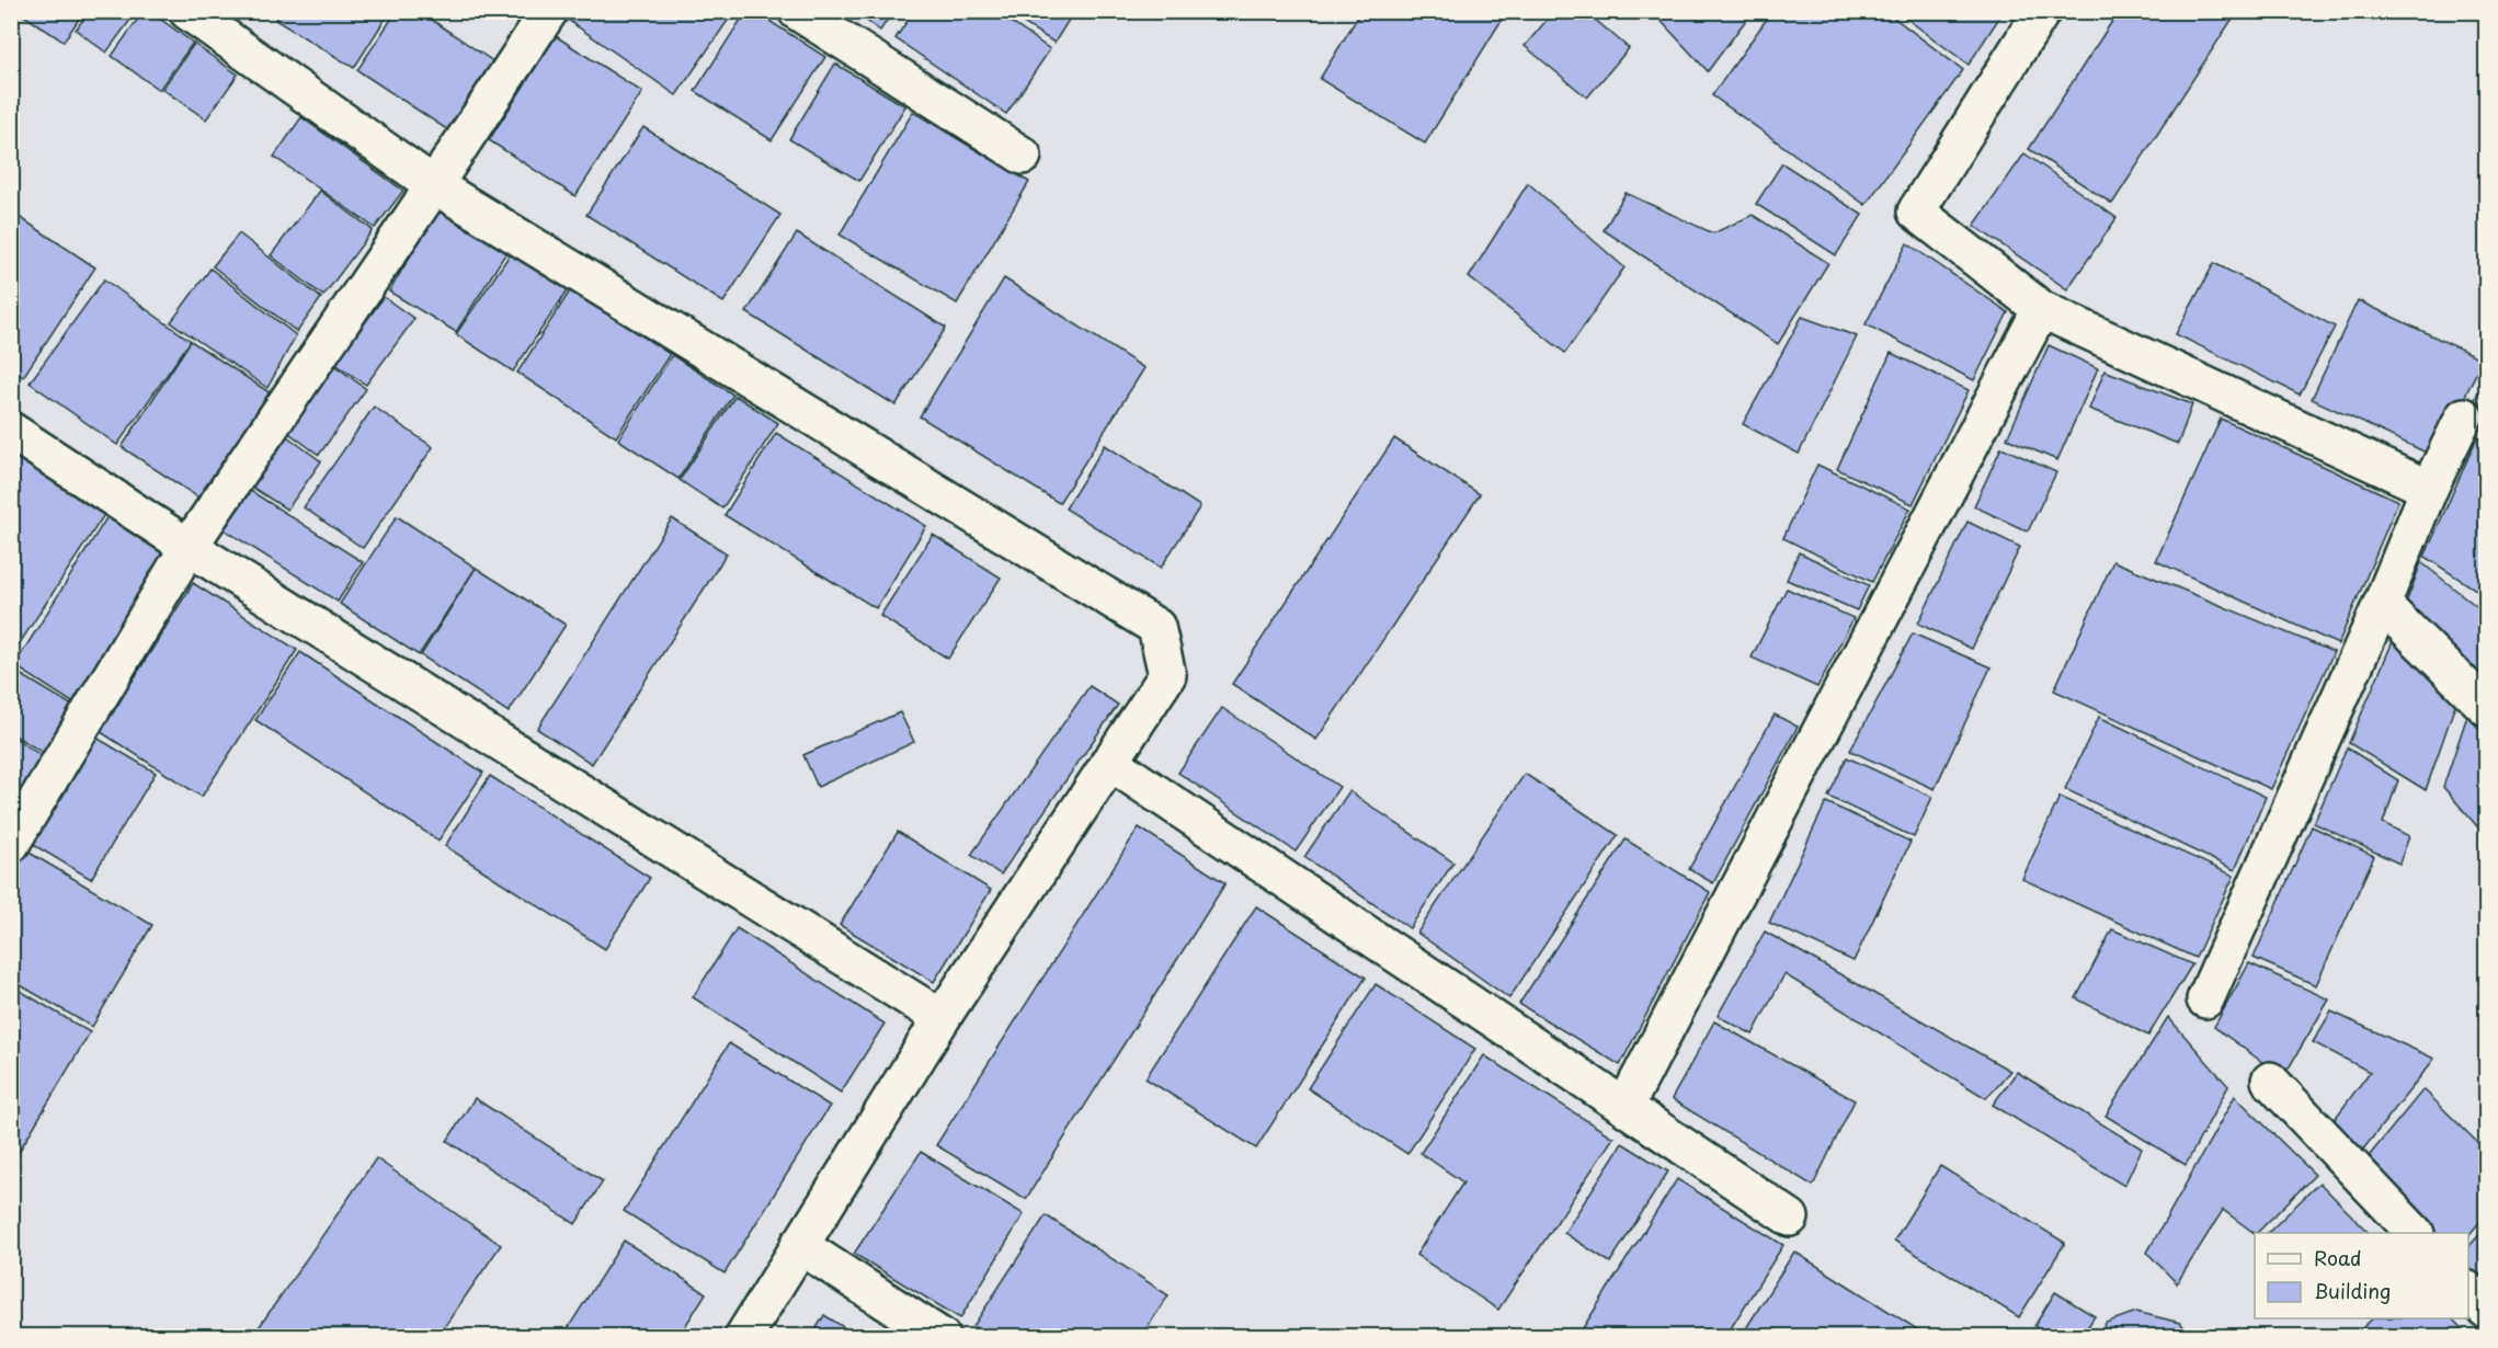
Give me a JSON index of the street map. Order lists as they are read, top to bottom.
{
  "legend": ["Road", "Building"]
}
